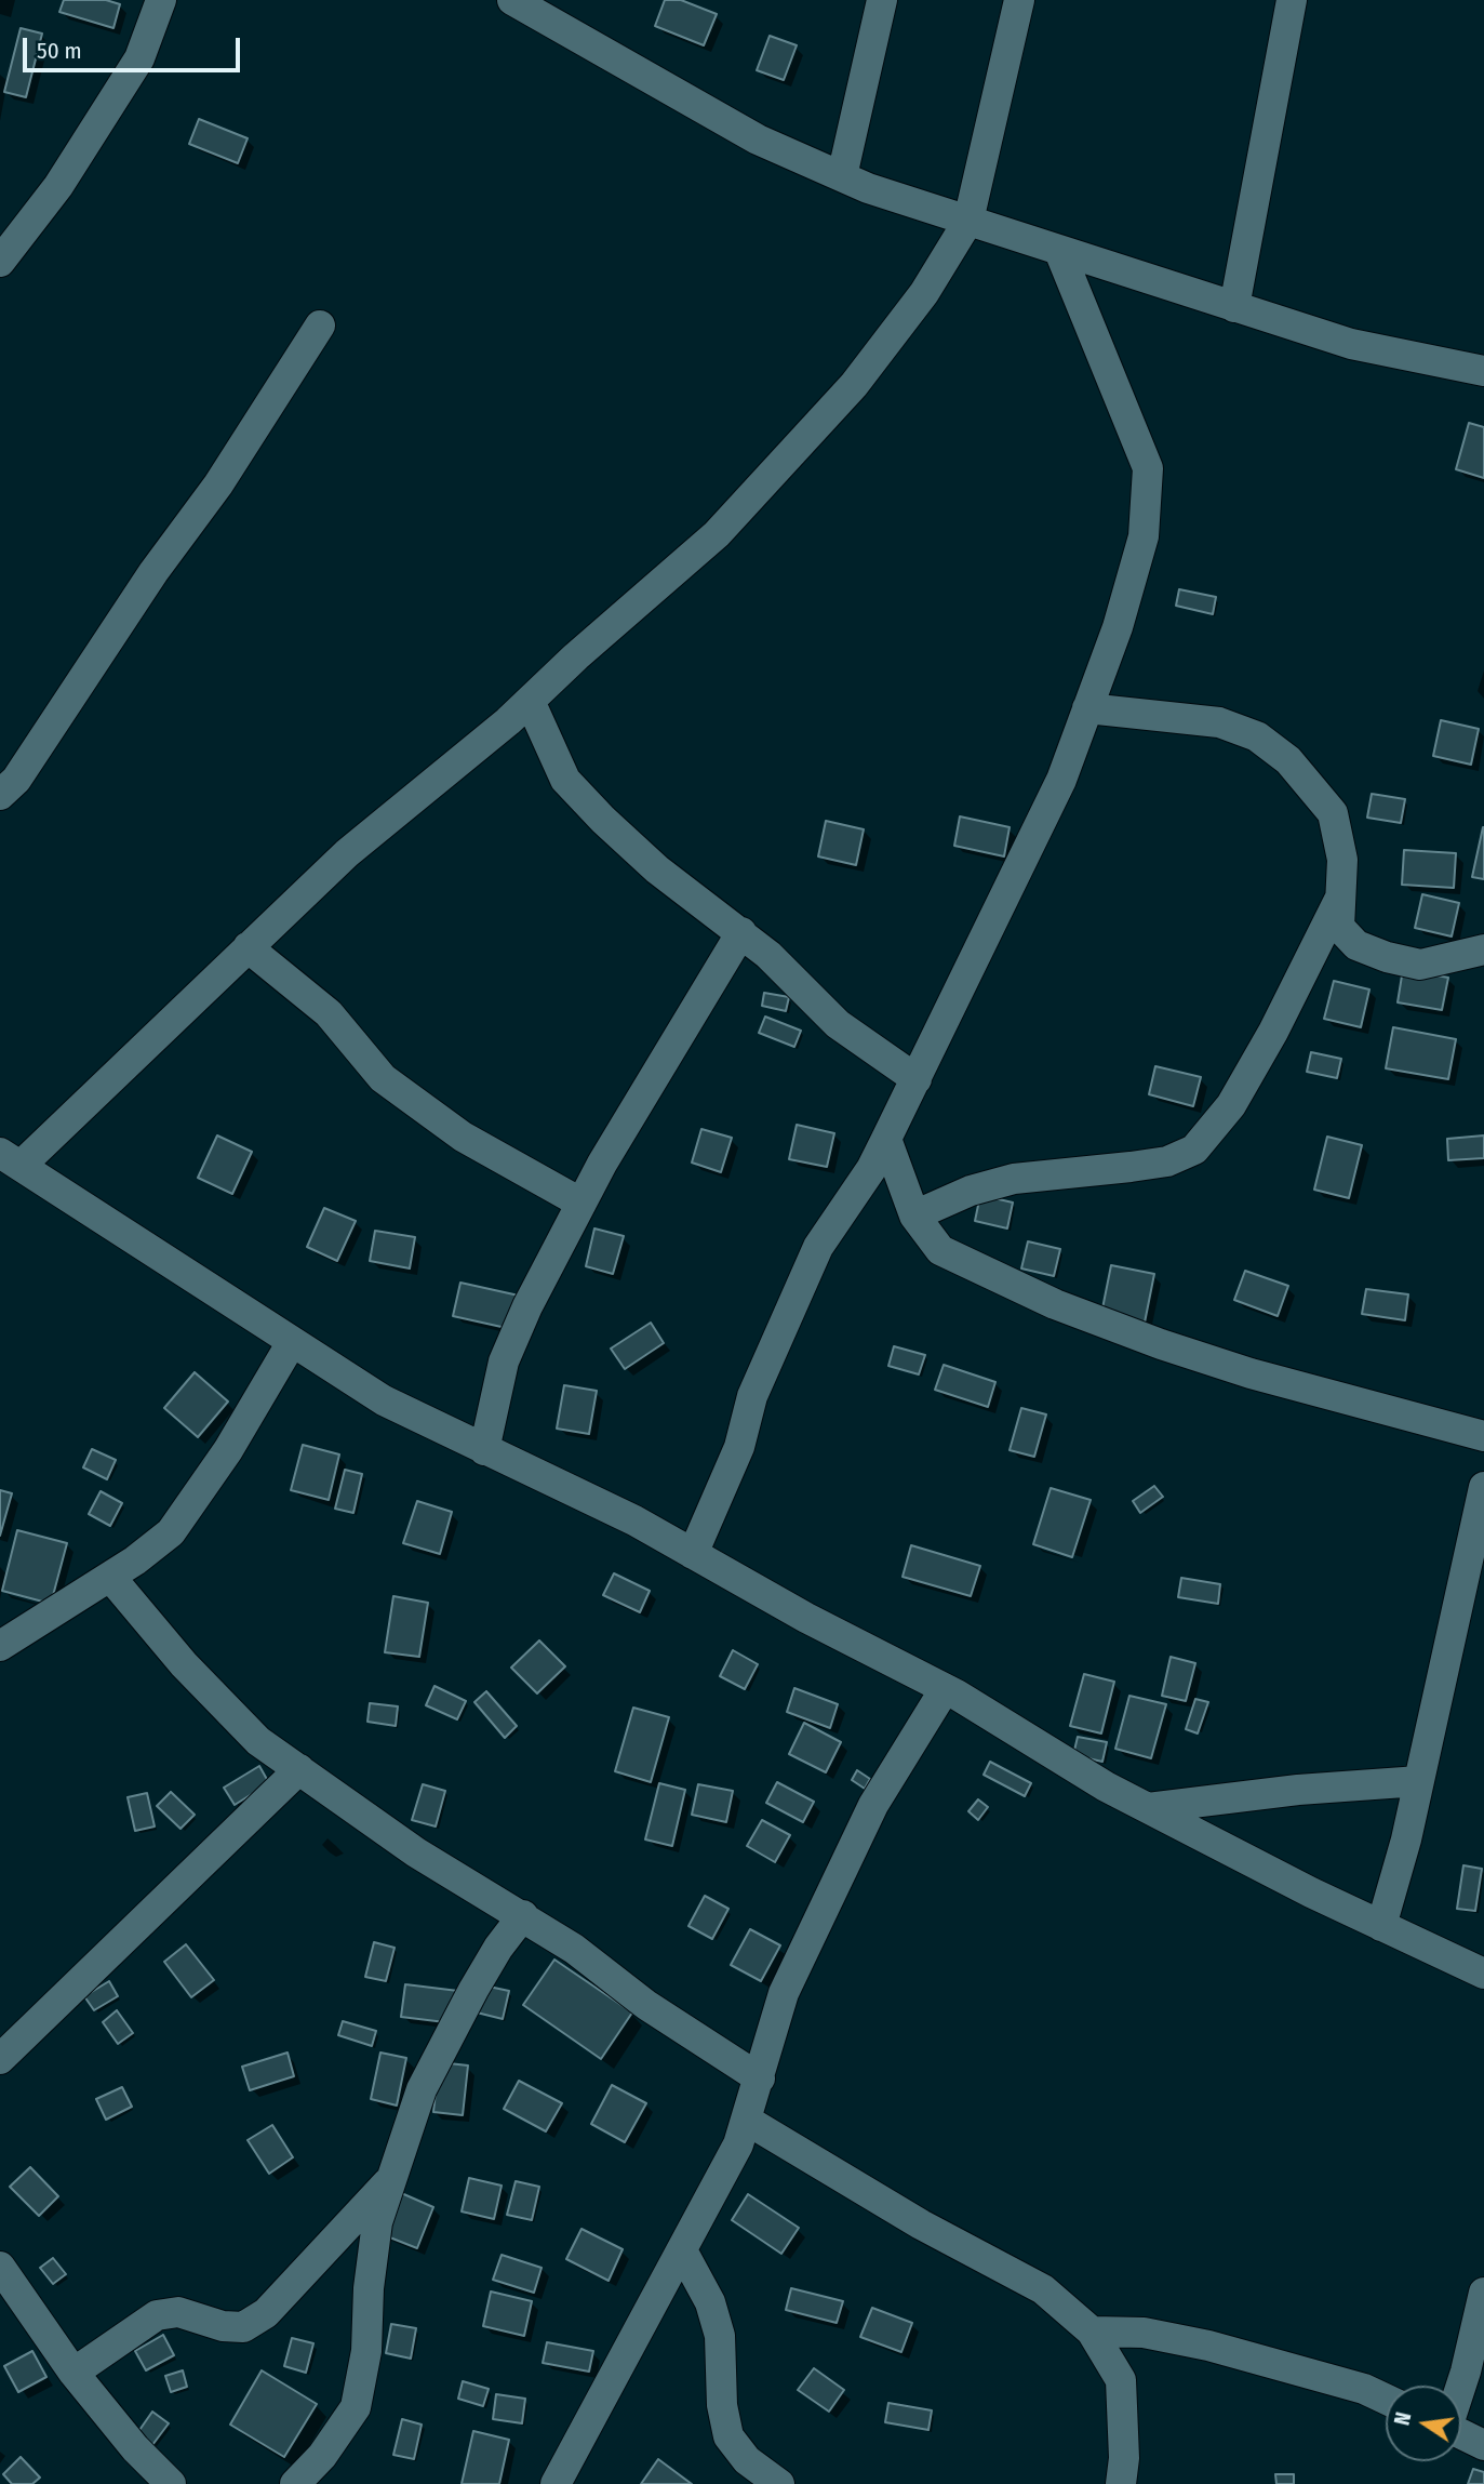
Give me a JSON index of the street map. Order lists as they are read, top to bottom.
{
  "scale_bar": "50 m",
  "north": "left"
}
